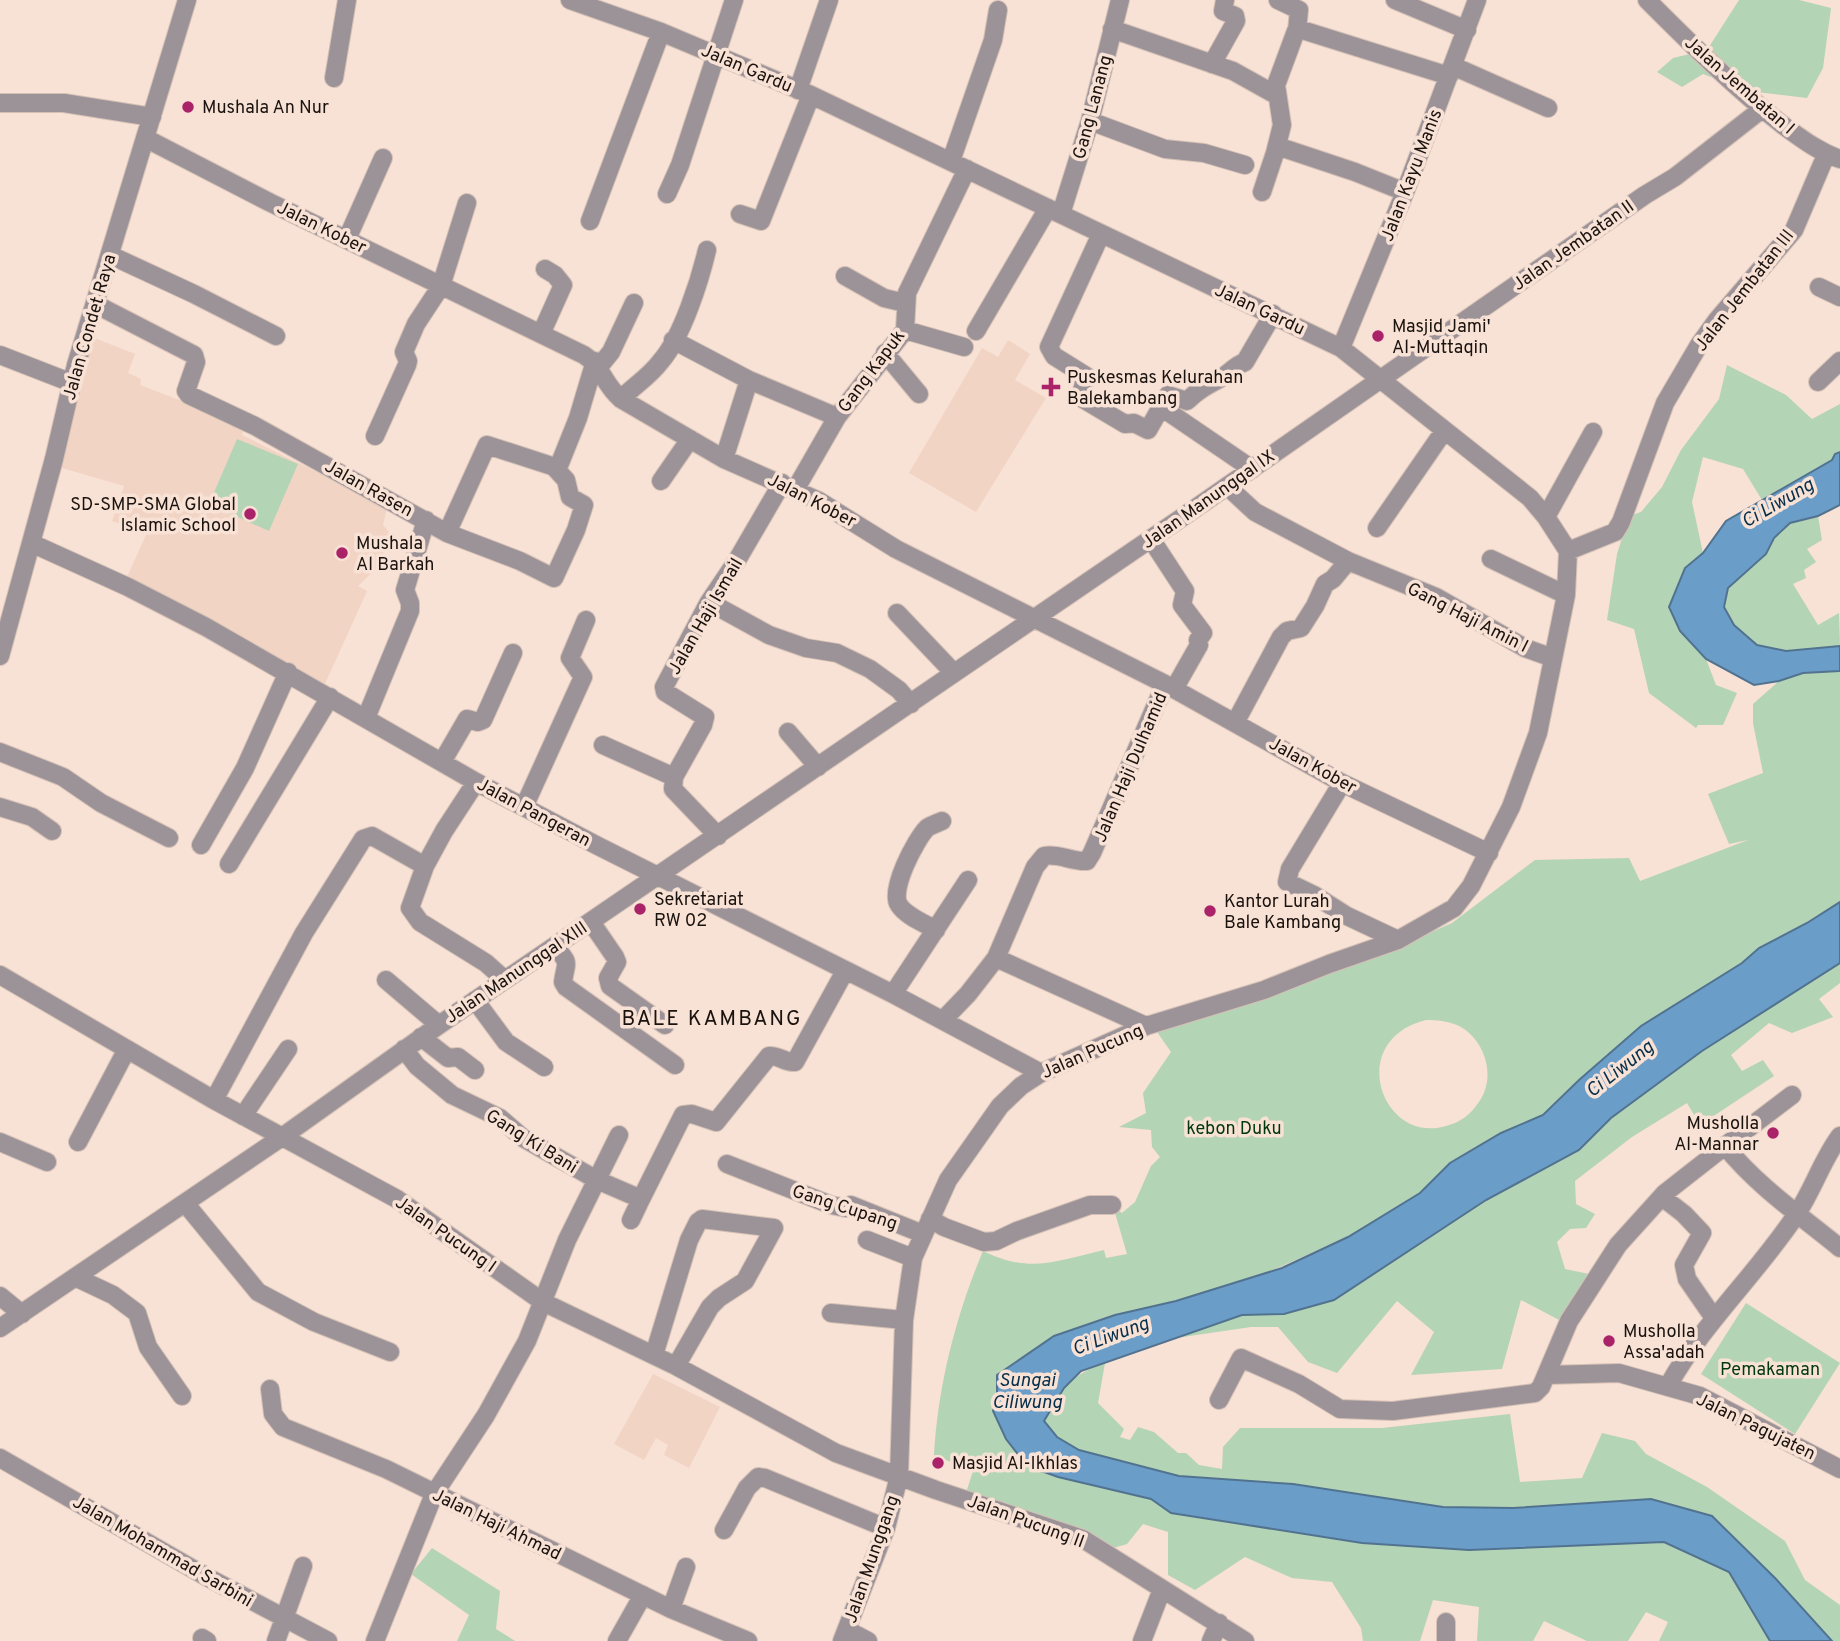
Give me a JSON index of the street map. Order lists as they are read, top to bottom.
{
  "streets": {
    "street": [
      "Jalan Gardu",
      "Jalan Jembatan I",
      "Gang Lanang",
      "Jalan Kayu Manis",
      "Jalan Kober",
      "Jalan Jembatan II",
      "Jalan Jembatan III",
      "Jalan Condet Raya",
      "Gang Kapuk",
      "Jalan Rasen",
      "Jalan Manunggal IX",
      "Jalan Haji Ismail",
      "Gang Haji Amin I",
      "Jalan Haji Dulhamid",
      "Jalan Pangeran",
      "Jalan Manunggal XIII",
      "Jalan Pucung",
      "Gang Ki Bani",
      "Gang Cupang",
      "Jalan Pucung I",
      "Jalan Pagujaten",
      "Jalan Pucung II",
      "Jalan Haji Ahmad",
      "Jalan Mohammad Sarbini",
      "Jalan Munggang"
    ]
  },
  "crossings": [
    ["Jalan Gardu", "Gang Lanang"],
    ["Jalan Gardu", "Jalan Kayu Manis"],
    ["Jalan Gardu", "Jalan Jembatan II"],
    ["Jalan Gardu", "Jalan Jembatan III"],
    ["Jalan Gardu", "Gang Kapuk"],
    ["Jalan Gardu", "Jalan Manunggal IX"],
    ["Jalan Jembatan I", "Jalan Jembatan II"],
    ["Jalan Jembatan I", "Jalan Jembatan III"],
    ["Jalan Kober", "Jalan Condet Raya"],
    ["Jalan Kober", "Gang Kapuk"],
    ["Jalan Kober", "Jalan Manunggal IX"],
    ["Jalan Kober", "Jalan Haji Ismail"],
    ["Jalan Kober", "Jalan Haji Dulhamid"],
    ["Jalan Kober", "Jalan Manunggal XIII"],
    ["Jalan Kober", "Jalan Pucung"],
    ["Jalan Jembatan II", "Jalan Manunggal IX"],
    ["Jalan Condet Raya", "Jalan Rasen"],
    ["Jalan Condet Raya", "Jalan Pangeran"],
    ["Gang Kapuk", "Jalan Haji Ismail"],
    ["Jalan Manunggal IX", "Gang Haji Amin I"],
    ["Jalan Manunggal IX", "Jalan Manunggal XIII"],
    ["Jalan Haji Dulhamid", "Jalan Pangeran"],
    ["Jalan Pangeran", "Jalan Manunggal XIII"],
    ["Jalan Pangeran", "Jalan Pucung"],
    ["Jalan Manunggal XIII", "Gang Ki Bani"],
    ["Jalan Manunggal XIII", "Jalan Pucung I"],
    ["Jalan Pucung", "Gang Cupang"],
    ["Jalan Pucung", "Jalan Pucung I"],
    ["Jalan Pucung", "Jalan Pucung II"],
    ["Jalan Pucung", "Jalan Munggang"],
    ["Jalan Pucung I", "Jalan Pucung II"],
    ["Jalan Pucung I", "Jalan Munggang"],
    ["Jalan Pucung II", "Jalan Munggang"]
  ],
  "districts": ["BALE KAMBANG"],
  "water": ["Ci Liwung", "Sungai Ciliwung"],
  "parks": ["kebon Duku", "Pemakaman"],
  "places": {
    "other": [
      "Mushala An Nur",
      "Masjid Jami' Al-Muttaqin",
      "SD-SMP-SMA Global Islamic School",
      "Mushala Al Barkah",
      "Sekretariat RW 02",
      "Kantor Lurah Bale Kambang",
      "Musholla Al-Mannar",
      "Musholla Assa'adah",
      "Masjid Al-Ikhlas"
    ],
    "health": ["Puskesmas Kelurahan Balekambang"]
  }
}
